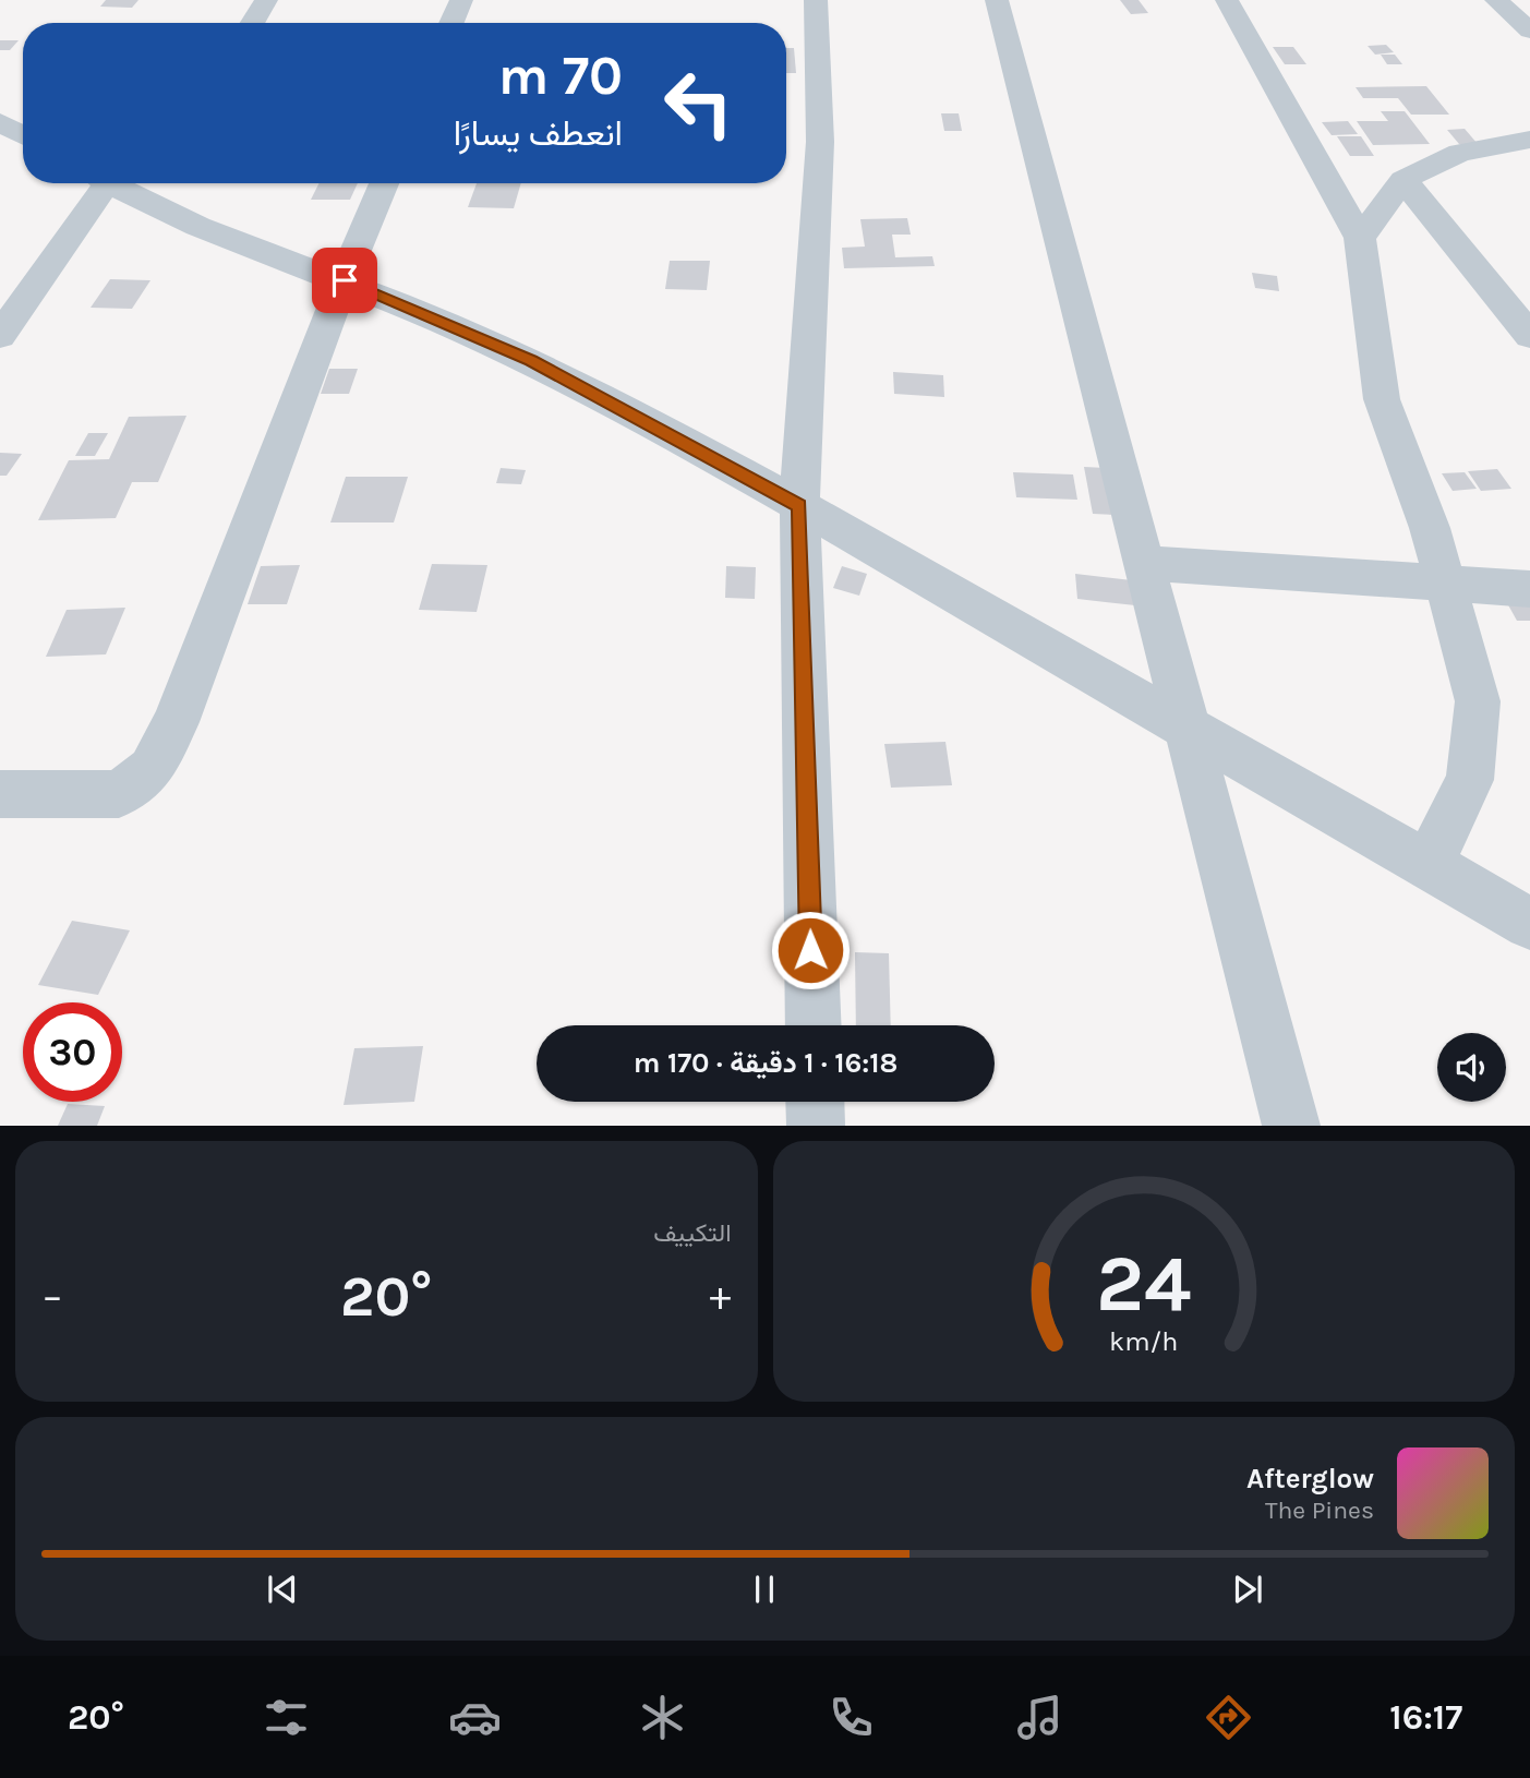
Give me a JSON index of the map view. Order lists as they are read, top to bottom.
{
  "page": {
    "turn": ["70 m", "انعطف يسارًا"],
    "limit": "30",
    "trip": "16:18 · 1 دقيقة · 170 m",
    "tile": "التكييف",
    "heat": ["−", "20°", "+"],
    "song": ["Afterglow", "The Pines"],
    "tabs": ["16:17", "20°"],
    "gauge": ["24", "km/h"]
  }
}
